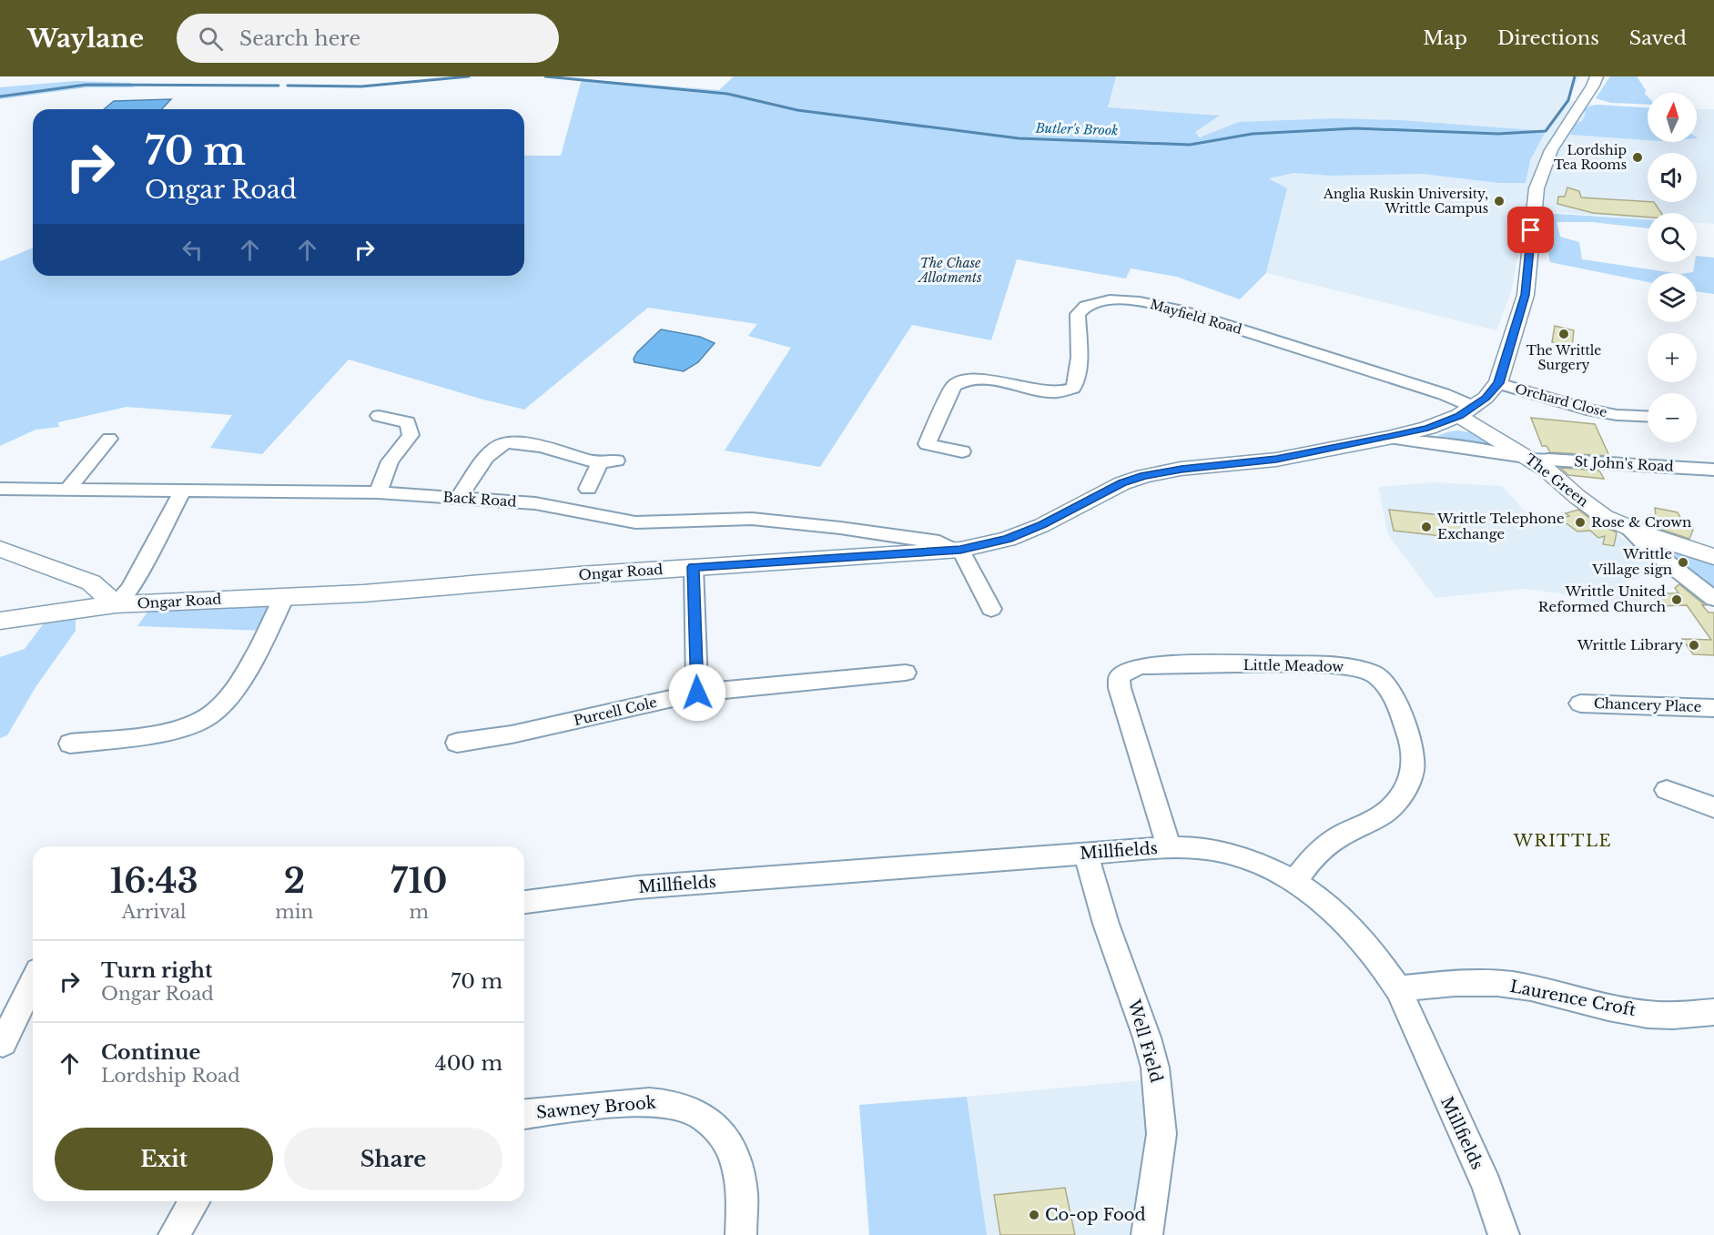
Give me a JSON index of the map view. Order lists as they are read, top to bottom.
{
  "streets": {
    "street": [
      "Mayfield Road",
      "Orchard Close",
      "St John's Road",
      "The Green",
      "Back Road",
      "Ongar Road",
      "Little Meadow",
      "Chancery Place",
      "Purcell Cole",
      "Millfields",
      "Laurence Croft",
      "Well Field",
      "Sawney Brook"
    ]
  },
  "crossings": [
    ["Mayfield Road", "The Green"],
    ["Mayfield Road", "Ongar Road"],
    ["St John's Road", "The Green"],
    ["St John's Road", "Ongar Road"],
    ["The Green", "Ongar Road"],
    ["Back Road", "Ongar Road"],
    ["Little Meadow", "Millfields"],
    ["Millfields", "Laurence Croft"],
    ["Millfields", "Well Field"]
  ],
  "districts": ["WRITTLE"],
  "water": ["Butler's Brook"],
  "parks": ["The Chase Allotments"],
  "places": [
    "Lordship Tea Rooms",
    "Anglia Ruskin University, Writtle Campus",
    "The Writtle Surgery",
    "Rose & Crown",
    "Writtle Telephone Exchange",
    "Writtle Village sign",
    "Writtle United Reformed Church",
    "Writtle Library",
    "Co-op Food"
  ],
  "north": "top",
  "page": {
    "header": "Waylane",
    "search": "Search here",
    "nav": ["Map", "Directions", "Saved"],
    "map_buttons": ["+", "−"],
    "turn": ["70 m", "Ongar Road"],
    "eta": [
      "16:43",
      "Arrival",
      "2",
      "min",
      "710",
      "m"
    ],
    "list": [
      {
        "name": "Turn right",
        "note": "Ongar Road",
        "value": "70 m"
      },
      {
        "name": "Continue",
        "note": "Lordship Road",
        "value": "400 m"
      }
    ],
    "buttons": ["Exit", "Share"]
  }
}
